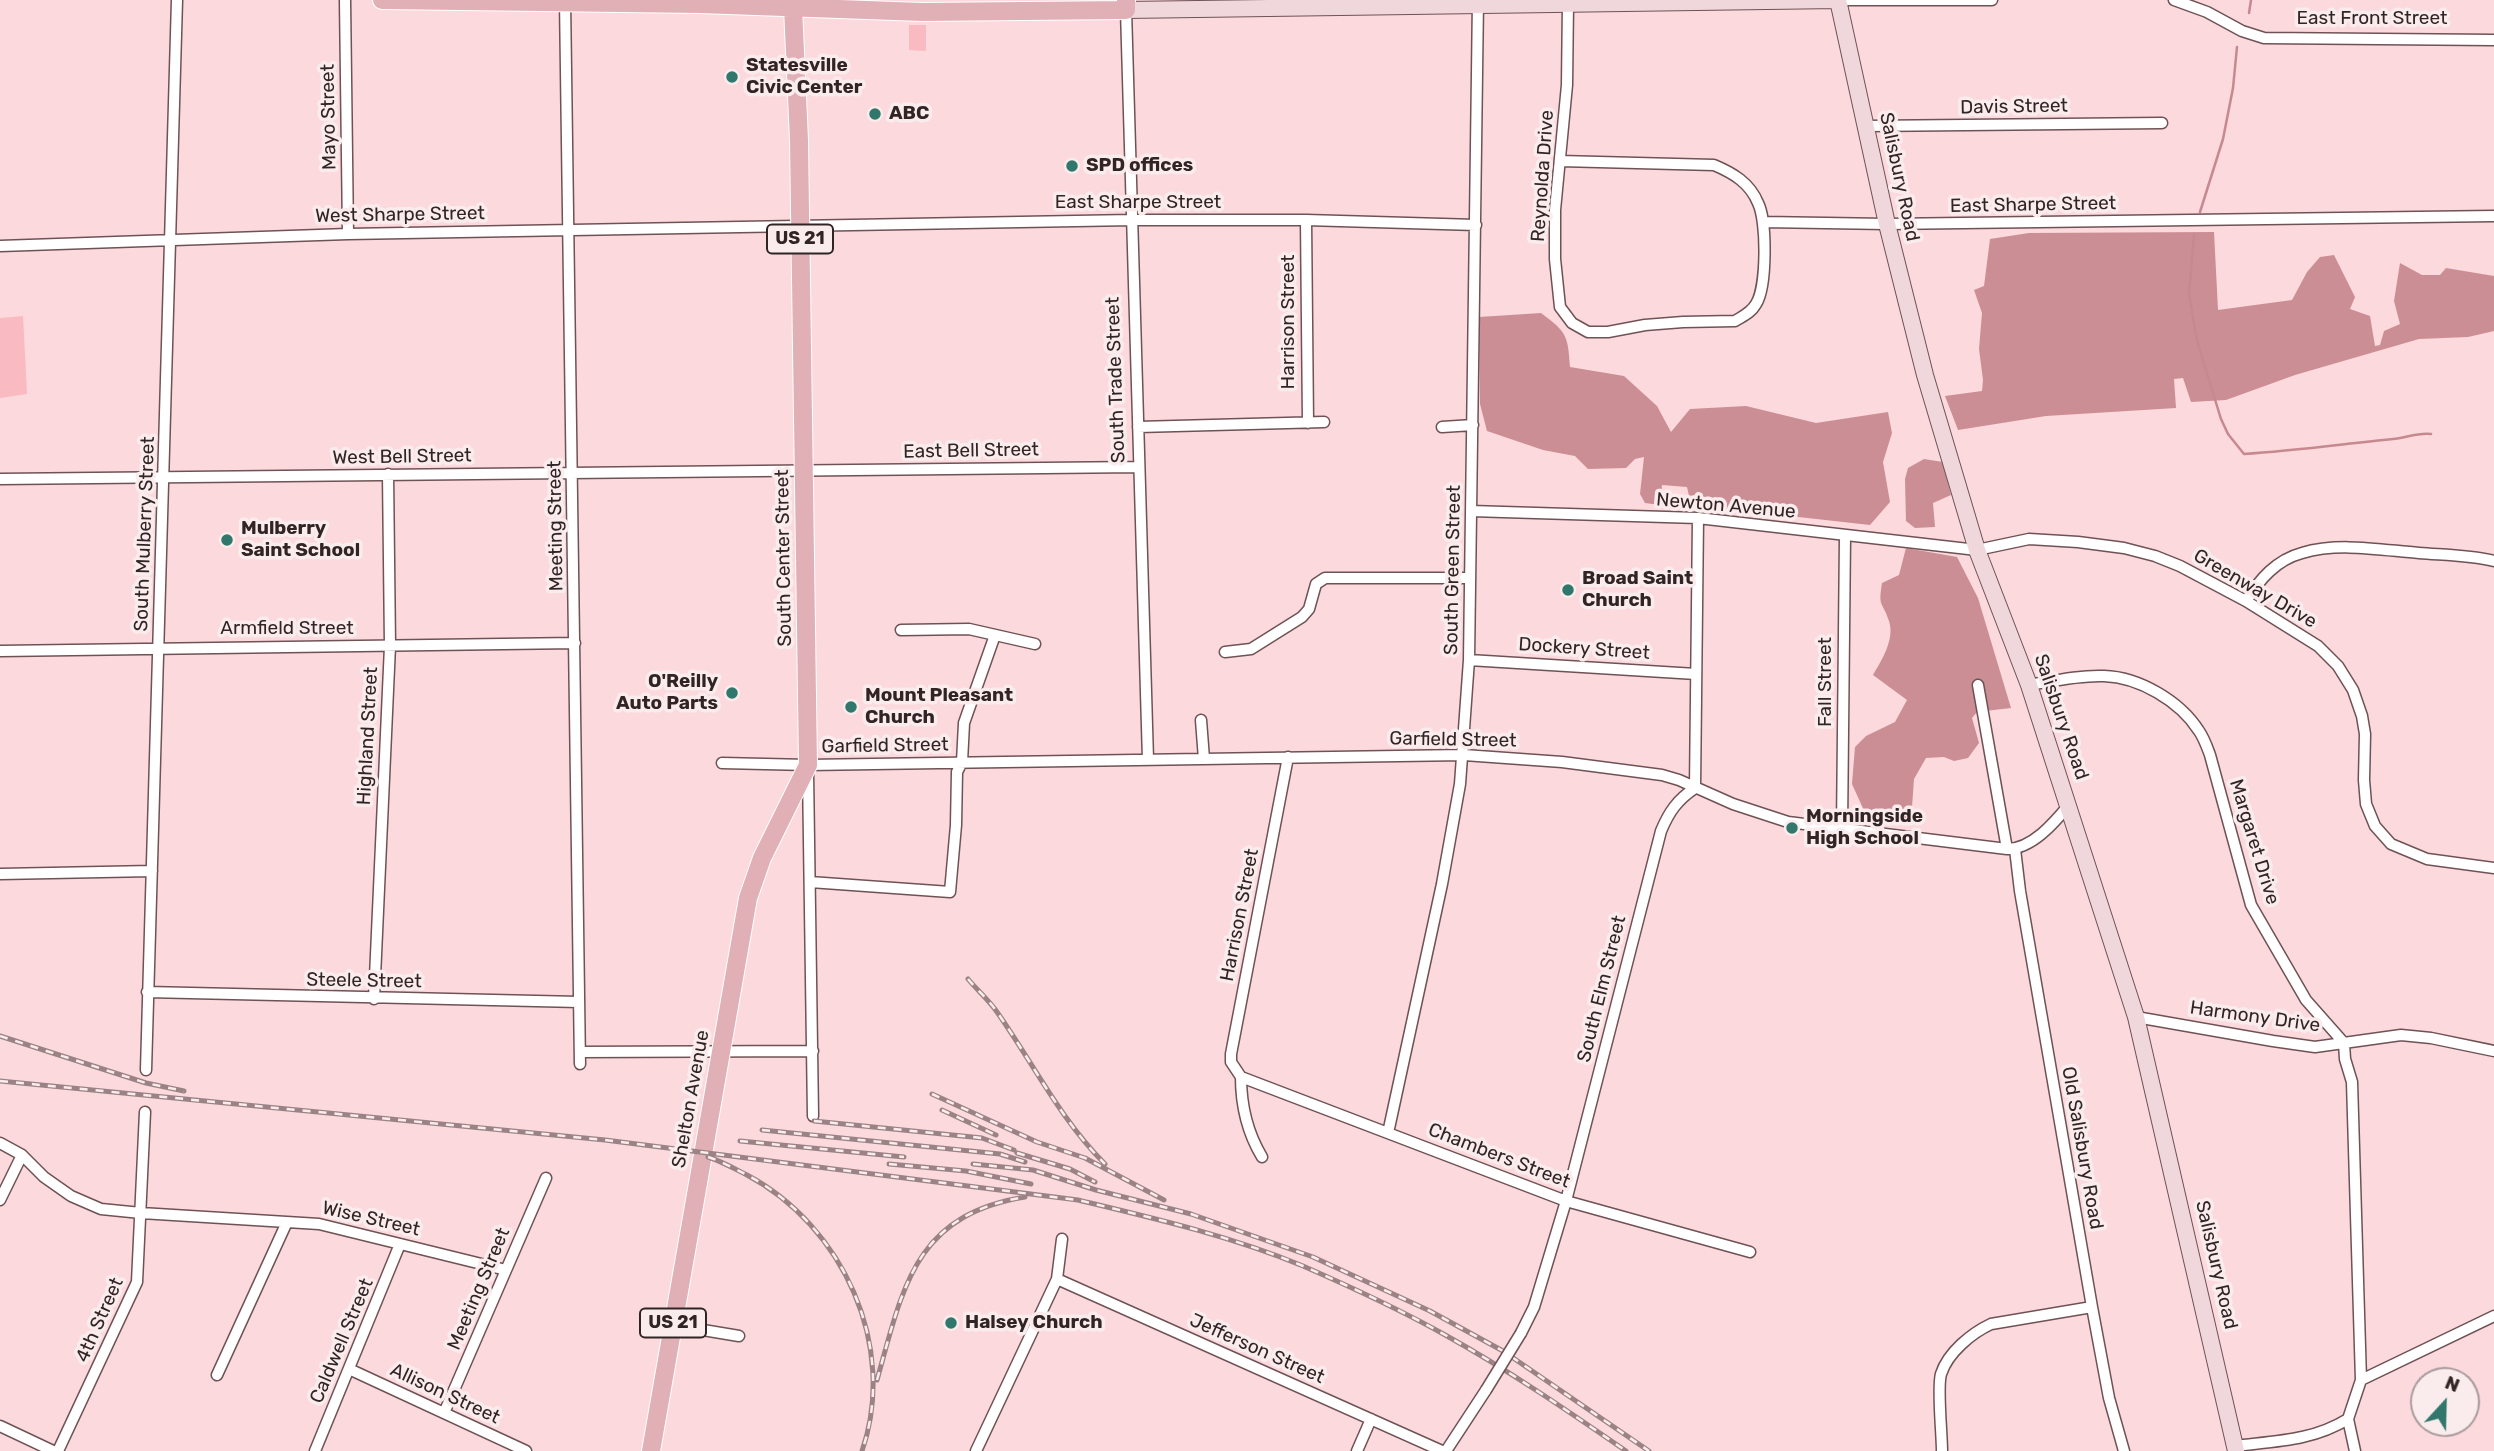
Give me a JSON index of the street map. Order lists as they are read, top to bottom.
{
  "streets": {
    "main road": ["US 21", "South Center Street", "Shelton Avenue"],
    "street": [
      "East Front Street",
      "Davis Street",
      "Mayo Street",
      "Reynolda Drive",
      "Salisbury Road",
      "East Sharpe Street",
      "West Sharpe Street",
      "Harrison Street",
      "South Trade Street",
      "East Bell Street",
      "West Bell Street",
      "Newton Avenue",
      "Meeting Street",
      "South Mulberry Street",
      "South Green Street",
      "Greenway Drive",
      "Armfield Street",
      "Dockery Street",
      "Fall Street",
      "Highland Street",
      "Garfield Street",
      "Margaret Drive",
      "Steele Street",
      "South Elm Street",
      "Harmony Drive",
      "Old Salisbury Road",
      "Chambers Street",
      "Wise Street",
      "4th Street",
      "Caldwell Street",
      "Jefferson Street",
      "Allison Street"
    ]
  },
  "crossings": [
    ["Davis Street", "Salisbury Road"],
    ["Mayo Street", "West Sharpe Street"],
    ["Reynolda Drive", "East Sharpe Street"],
    ["Salisbury Road", "East Sharpe Street"],
    ["Salisbury Road", "Newton Avenue"],
    ["Salisbury Road", "Greenway Drive"],
    ["Salisbury Road", "Margaret Drive"],
    ["Salisbury Road", "Harmony Drive"],
    ["East Sharpe Street", "West Sharpe Street"],
    ["East Sharpe Street", "Harrison Street"],
    ["East Sharpe Street", "South Trade Street"],
    ["East Sharpe Street", "South Center Street"],
    ["East Sharpe Street", "South Green Street"],
    ["West Sharpe Street", "Meeting Street"],
    ["West Sharpe Street", "South Mulberry Street"],
    ["West Sharpe Street", "South Center Street"],
    ["Harrison Street", "Garfield Street"],
    ["Harrison Street", "Chambers Street"],
    ["South Trade Street", "East Bell Street"],
    ["South Trade Street", "Garfield Street"],
    ["East Bell Street", "West Bell Street"],
    ["East Bell Street", "South Center Street"],
    ["West Bell Street", "Meeting Street"],
    ["West Bell Street", "South Mulberry Street"],
    ["West Bell Street", "South Center Street"],
    ["West Bell Street", "Highland Street"],
    ["Newton Avenue", "South Green Street"],
    ["Newton Avenue", "Greenway Drive"],
    ["Newton Avenue", "Fall Street"],
    ["Meeting Street", "Armfield Street"],
    ["Meeting Street", "Steele Street"],
    ["Meeting Street", "Wise Street"],
    ["Meeting Street", "Allison Street"],
    ["South Mulberry Street", "Armfield Street"],
    ["South Mulberry Street", "Steele Street"],
    ["South Center Street", "Garfield Street"],
    ["South Center Street", "Shelton Avenue"],
    ["South Green Street", "Dockery Street"],
    ["South Green Street", "Garfield Street"],
    ["South Green Street", "Chambers Street"],
    ["Armfield Street", "Highland Street"],
    ["Fall Street", "Garfield Street"],
    ["Highland Street", "Steele Street"],
    ["Garfield Street", "South Elm Street"],
    ["Garfield Street", "Shelton Avenue"],
    ["Garfield Street", "Old Salisbury Road"],
    ["Margaret Drive", "Harmony Drive"],
    ["South Elm Street", "Chambers Street"],
    ["South Elm Street", "Jefferson Street"],
    ["Wise Street", "4th Street"],
    ["Wise Street", "Caldwell Street"],
    ["Caldwell Street", "Allison Street"]
  ],
  "places": [
    "Statesville Civic Center",
    "ABC",
    "SPD offices",
    "Mulberry Saint School",
    "Broad Saint Church",
    "O'Reilly Auto Parts",
    "Mount Pleasant Church",
    "Morningside High School",
    "Halsey Church"
  ],
  "north": "top"
}
